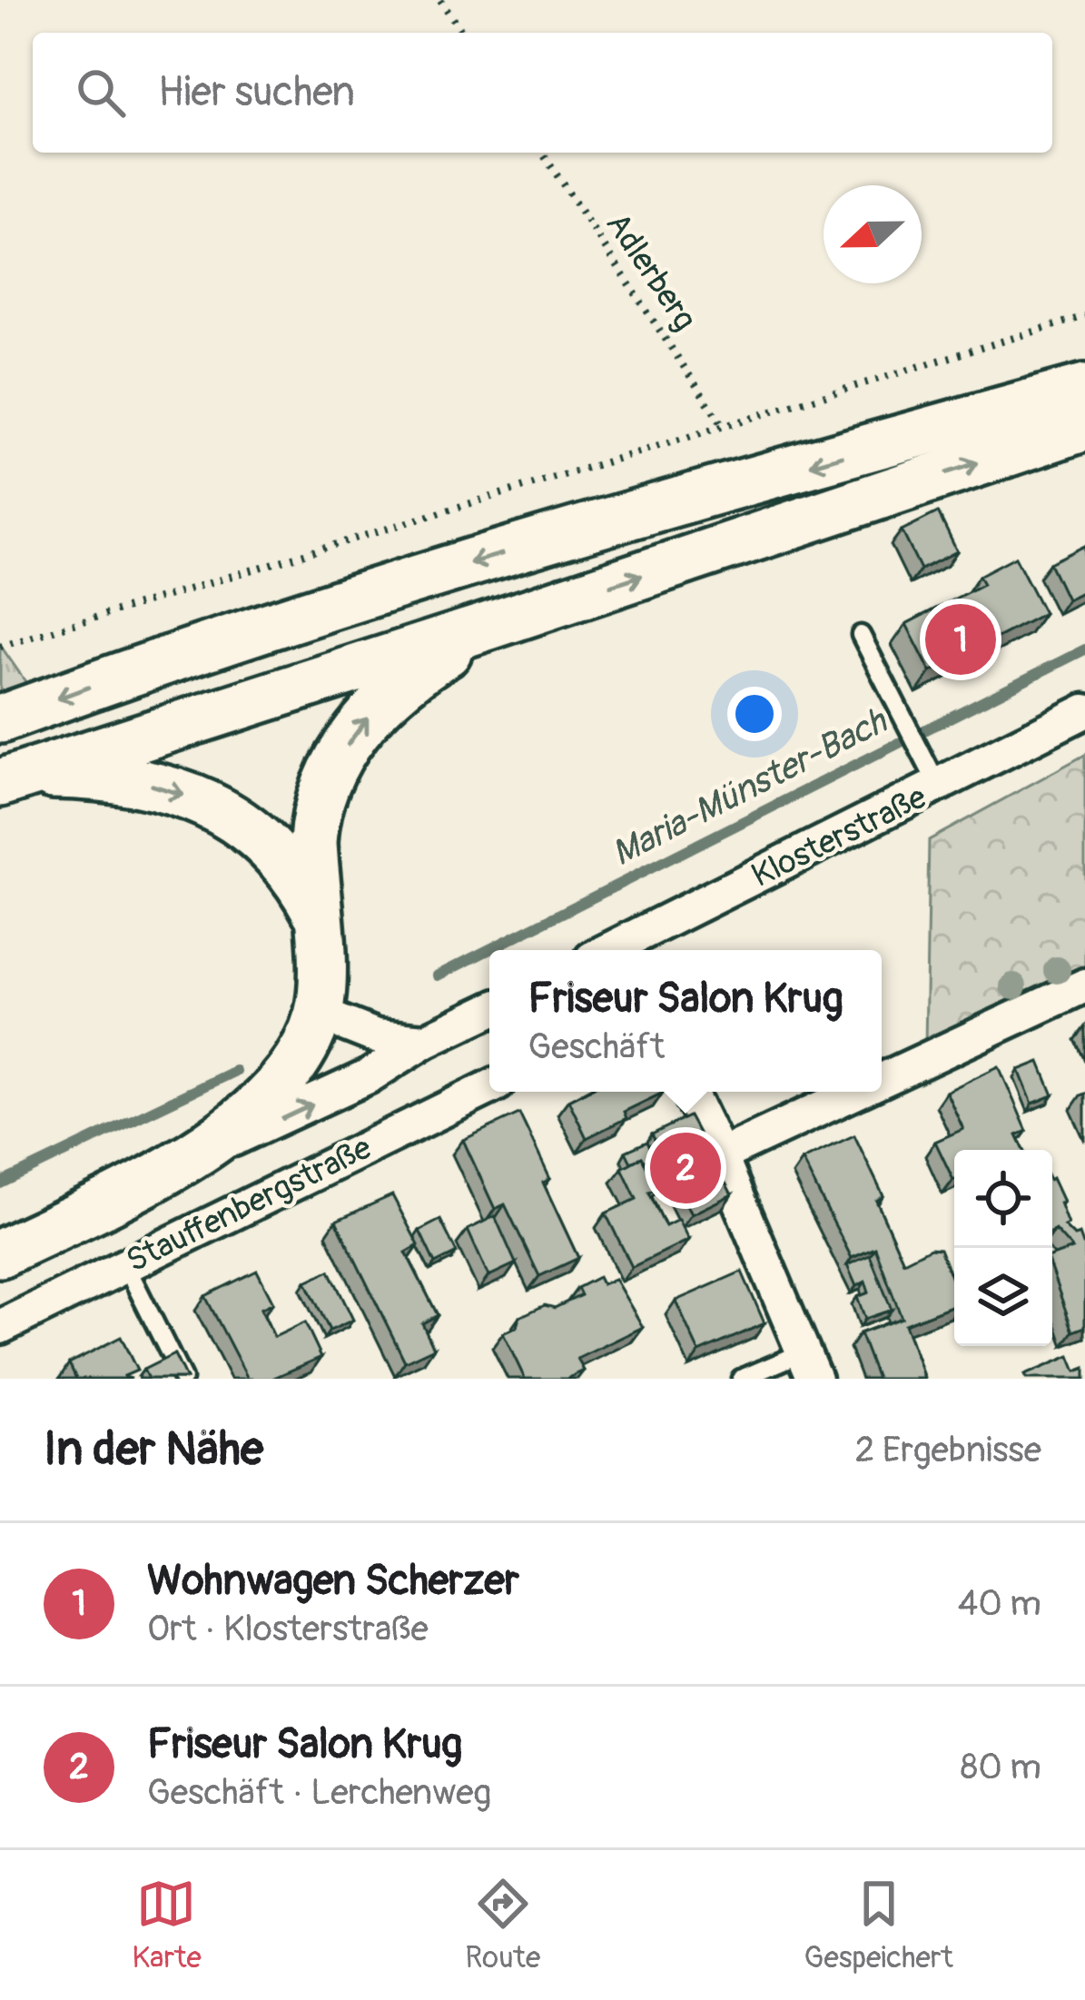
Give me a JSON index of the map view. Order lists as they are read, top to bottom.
{
  "streets": {
    "street": ["Klosterstraße", "Stauffenbergstraße"],
    "path": ["Adlerberg"]
  },
  "water": ["Maria-Münster-Bach"],
  "north": "left",
  "page": {
    "search": "Hier suchen",
    "pins": ["1", "2"],
    "popup": ["Friseur Salon Krug", "Geschäft"],
    "heading": ["In der Nähe", "2 Ergebnisse"],
    "list": [
      {
        "mark": "1",
        "name": "Wohnwagen Scherzer",
        "note": "Ort · Klosterstraße",
        "value": "40 m"
      },
      {
        "mark": "2",
        "name": "Friseur Salon Krug",
        "note": "Geschäft · Lerchenweg",
        "value": "80 m"
      }
    ],
    "nav": ["Karte", "Route", "Gespeichert"]
  }
}
